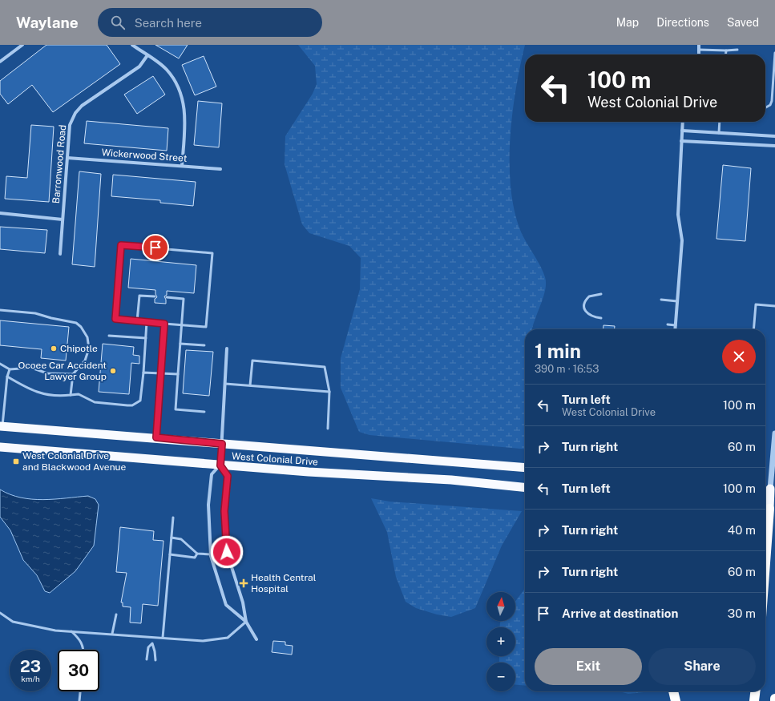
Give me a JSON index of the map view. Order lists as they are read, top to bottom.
{
  "streets": {
    "highway": ["West Colonial Drive"],
    "street": ["Wickerwood Street", "Barronwood Road"]
  },
  "crossings": [
    ["Wickerwood Street", "Barronwood Road"]
  ],
  "places": {
    "other": ["Chipotle", "Ocoee Car Accident Lawyer Group"],
    "transit": ["West Colonial Drive and Blackwood Avenue"],
    "health": ["Health Central Hospital"]
  },
  "north": "top",
  "page": {
    "header": "Waylane",
    "search": "Search here",
    "nav": ["Map", "Directions", "Saved"],
    "turn": ["100 m", "West Colonial Drive"],
    "heading": ["1 min", "390 m · 16:53"],
    "list": [
      {
        "name": "Turn left",
        "note": "West Colonial Drive",
        "value": "100 m"
      },
      {
        "name": "Turn right",
        "value": "60 m"
      },
      {
        "name": "Turn left",
        "value": "100 m"
      },
      {
        "name": "Turn right",
        "value": "40 m"
      },
      {
        "name": "Turn right",
        "value": "60 m"
      },
      {
        "name": "Arrive at destination",
        "value": "30 m"
      }
    ],
    "map_buttons": ["+", "−"],
    "buttons": ["Exit", "Share"],
    "speed": "23 km/h",
    "limit": "30"
  }
}
